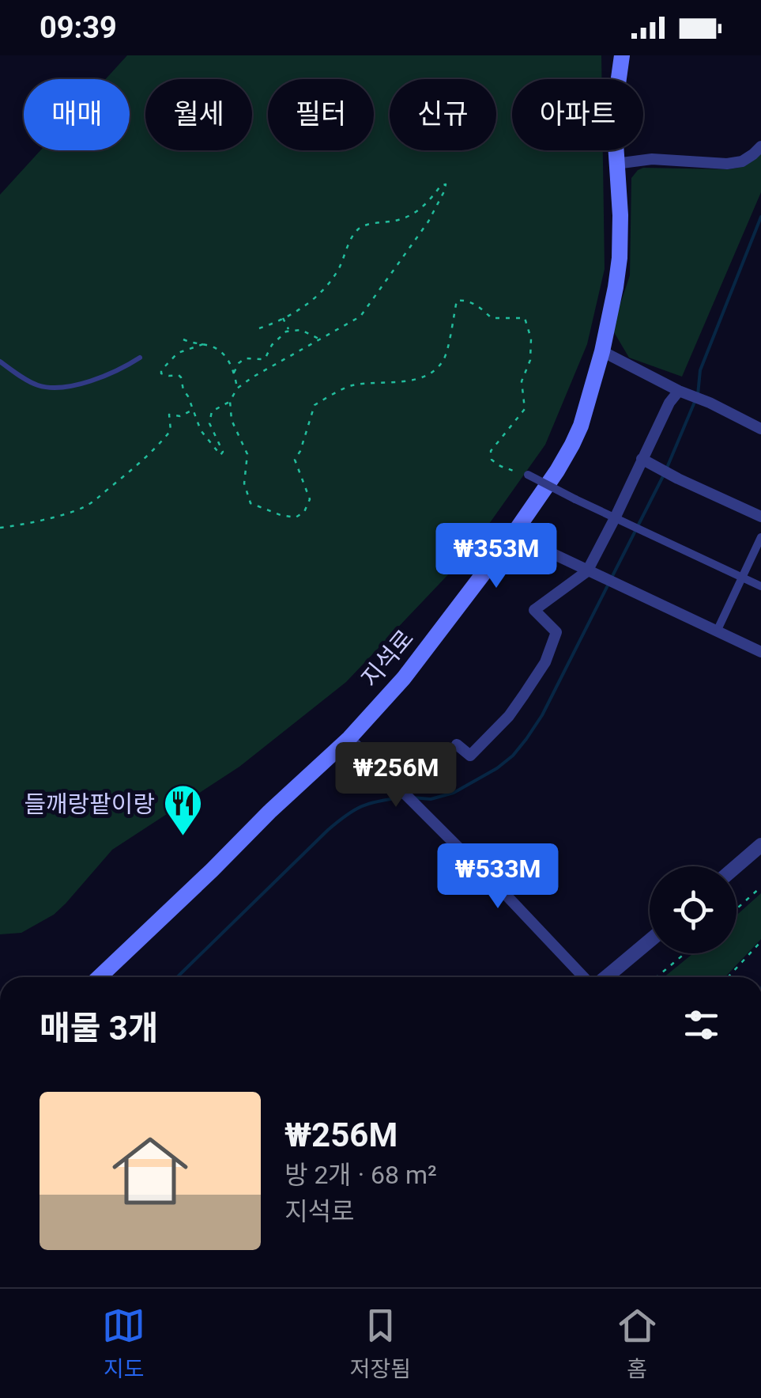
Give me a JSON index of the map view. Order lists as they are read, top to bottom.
{
  "streets": {
    "main road": ["지석로"]
  },
  "places": {
    "restaurant": ["들깨랑팥이랑"]
  },
  "page": {
    "status": "09:39",
    "chip": [
      "매매",
      "월세",
      "필터",
      "신규",
      "아파트"
    ],
    "price": ["₩353M", "₩256M", "₩533M"],
    "heading": "매물 3개",
    "list": [
      {
        "name": "₩256M",
        "note": "방 2개 · 68 m² · 지석로"
      }
    ],
    "tabs": ["지도", "저장됨", "홈"]
  }
}
